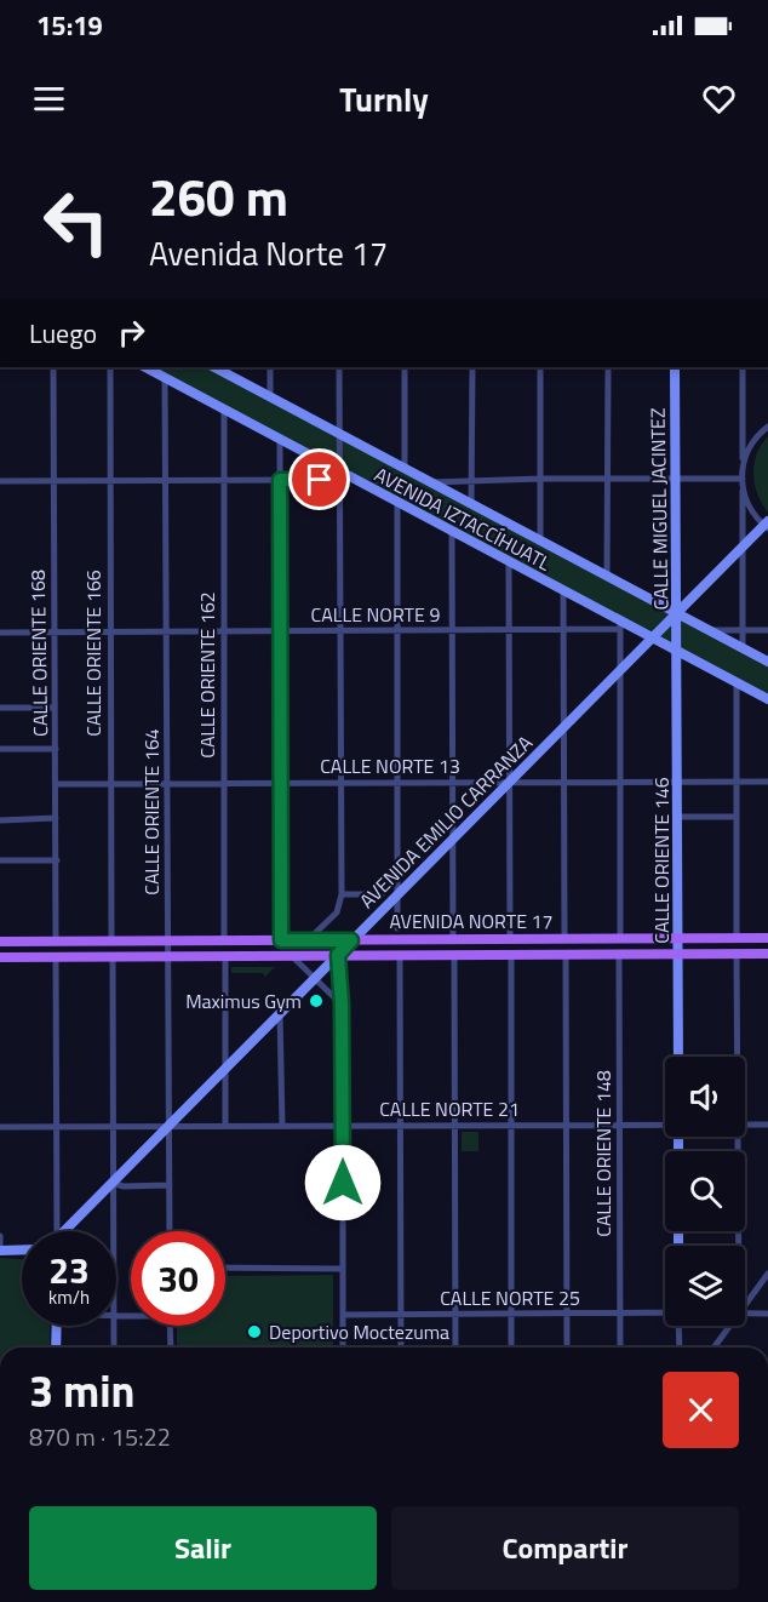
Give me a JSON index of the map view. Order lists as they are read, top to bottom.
{
  "streets": {
    "main road": ["AVENIDA NORTE 17"],
    "street": [
      "CALLE MIGUEL JACINTEZ",
      "AVENIDA IZTACCÍHUATL",
      "CALLE NORTE 9",
      "CALLE ORIENTE 168",
      "CALLE ORIENTE 166",
      "CALLE ORIENTE 162",
      "CALLE NORTE 13",
      "CALLE ORIENTE 164",
      "AVENIDA EMILIO CARRANZA",
      "CALLE ORIENTE 146",
      "CALLE NORTE 21",
      "CALLE ORIENTE 148",
      "CALLE NORTE 25"
    ]
  },
  "crossings": [
    ["CALLE MIGUEL JACINTEZ", "AVENIDA IZTACCÍHUATL"],
    ["CALLE MIGUEL JACINTEZ", "AVENIDA EMILIO CARRANZA"],
    ["CALLE MIGUEL JACINTEZ", "CALLE ORIENTE 146"],
    ["AVENIDA IZTACCÍHUATL", "CALLE NORTE 9"],
    ["AVENIDA IZTACCÍHUATL", "CALLE ORIENTE 162"],
    ["AVENIDA IZTACCÍHUATL", "CALLE ORIENTE 164"],
    ["AVENIDA IZTACCÍHUATL", "AVENIDA EMILIO CARRANZA"],
    ["AVENIDA IZTACCÍHUATL", "CALLE ORIENTE 146"],
    ["CALLE NORTE 9", "CALLE ORIENTE 168"],
    ["CALLE NORTE 9", "CALLE ORIENTE 166"],
    ["CALLE NORTE 9", "CALLE ORIENTE 162"],
    ["CALLE NORTE 9", "CALLE ORIENTE 164"],
    ["CALLE ORIENTE 168", "CALLE NORTE 13"],
    ["CALLE ORIENTE 168", "AVENIDA NORTE 17"],
    ["CALLE ORIENTE 166", "CALLE NORTE 13"],
    ["CALLE ORIENTE 166", "AVENIDA NORTE 17"],
    ["CALLE ORIENTE 162", "CALLE NORTE 13"],
    ["CALLE ORIENTE 162", "AVENIDA NORTE 17"],
    ["CALLE NORTE 13", "CALLE ORIENTE 164"],
    ["CALLE NORTE 13", "AVENIDA EMILIO CARRANZA"],
    ["CALLE NORTE 13", "CALLE ORIENTE 146"],
    ["CALLE ORIENTE 164", "AVENIDA EMILIO CARRANZA"],
    ["CALLE ORIENTE 164", "AVENIDA NORTE 17"],
    ["CALLE ORIENTE 164", "CALLE NORTE 21"],
    ["AVENIDA EMILIO CARRANZA", "AVENIDA NORTE 17"],
    ["AVENIDA EMILIO CARRANZA", "CALLE NORTE 21"],
    ["CALLE ORIENTE 146", "AVENIDA NORTE 17"],
    ["AVENIDA NORTE 17", "CALLE ORIENTE 148"],
    ["CALLE NORTE 21", "CALLE ORIENTE 148"],
    ["CALLE ORIENTE 148", "CALLE NORTE 25"]
  ],
  "places": ["Maximus Gym", "Deportivo Moctezuma"],
  "page": {
    "status": "15:19",
    "header": "Turnly",
    "turn": ["260 m", "Avenida Norte 17"],
    "then": "Luego",
    "speed": "23 km/h",
    "limit": "30",
    "heading": ["3 min", "870 m · 15:22"],
    "buttons": ["Salir", "Compartir"]
  }
}
